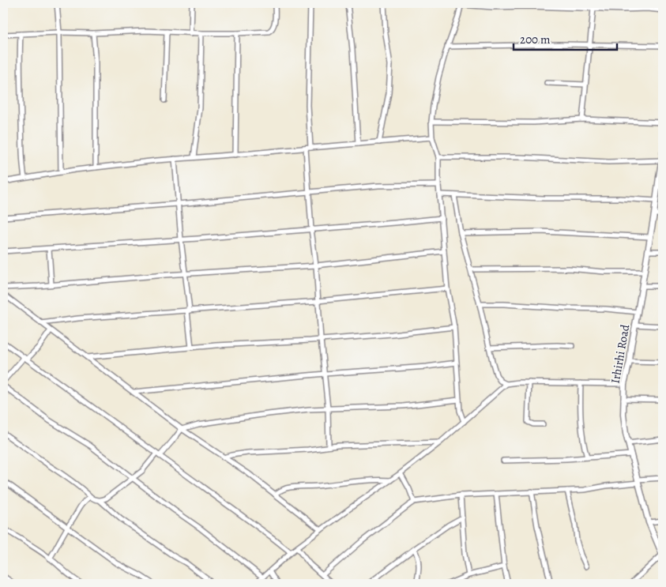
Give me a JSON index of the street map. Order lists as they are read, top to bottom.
{
  "streets": {
    "street": ["Irhirhi Road"]
  },
  "scale_bar": "200 m"
}
